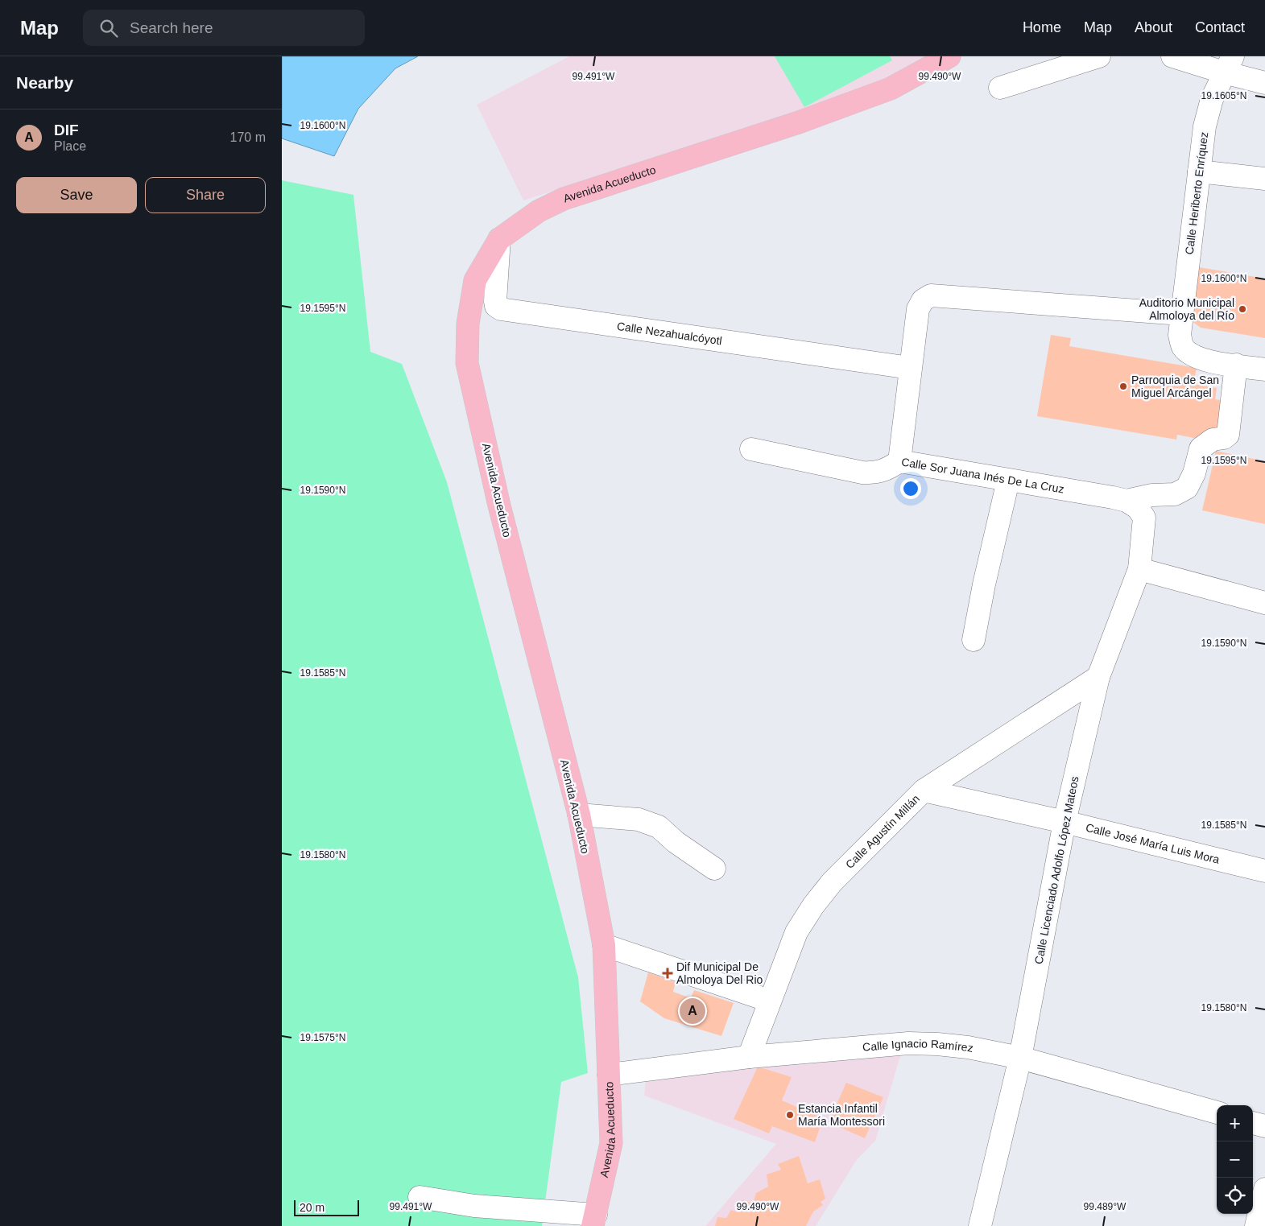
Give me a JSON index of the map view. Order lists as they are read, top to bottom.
{
  "streets": {
    "main road": ["Avenida Acueducto"],
    "street": [
      "Calle Heriberto Enríquez",
      "Calle Nezahualcóyotl",
      "Calle Sor Juana Inés De La Cruz",
      "Calle Agustín Millán",
      "Calle José María Luis Mora",
      "Calle Licenciado Adolfo López Mateos",
      "Calle Ignacio Ramírez"
    ]
  },
  "crossings": [
    ["Avenida Acueducto", "Calle Nezahualcóyotl"],
    ["Avenida Acueducto", "Calle Ignacio Ramírez"],
    ["Calle Heriberto Enríquez", "Calle Sor Juana Inés De La Cruz"],
    ["Calle Nezahualcóyotl", "Calle Sor Juana Inés De La Cruz"],
    ["Calle Sor Juana Inés De La Cruz", "Calle Licenciado Adolfo López Mateos"],
    ["Calle Agustín Millán", "Calle José María Luis Mora"],
    ["Calle Agustín Millán", "Calle Licenciado Adolfo López Mateos"],
    ["Calle Agustín Millán", "Calle Ignacio Ramírez"],
    ["Calle José María Luis Mora", "Calle Licenciado Adolfo López Mateos"],
    ["Calle Licenciado Adolfo López Mateos", "Calle Ignacio Ramírez"]
  ],
  "places": {
    "other": ["Auditorio Municipal Almoloya del Río", "Parroquia de San Miguel Arcángel", "Estancia Infantil María Montessori"],
    "health": ["Dif Municipal De Almoloya Del Rio"]
  },
  "scale_bar": "20 m",
  "page": {
    "header": "Map",
    "search": "Search here",
    "nav": [
      "Home",
      "Map",
      "About",
      "Contact"
    ],
    "heading": "Nearby",
    "list": [
      {
        "mark": "A",
        "name": "DIF",
        "note": "Place",
        "value": "170 m"
      }
    ],
    "buttons": ["Save", "Share"],
    "pins": "A",
    "map_buttons": ["+", "−"],
    "scale": "20 m"
  },
  "coordinates": [
    "99.491°W",
    "99.490°W",
    "19.1605°N",
    "19.1600°N",
    "19.1595°N",
    "19.1590°N",
    "19.1585°N",
    "19.1580°N",
    "19.1575°N",
    "99.489°W"
  ]
}
